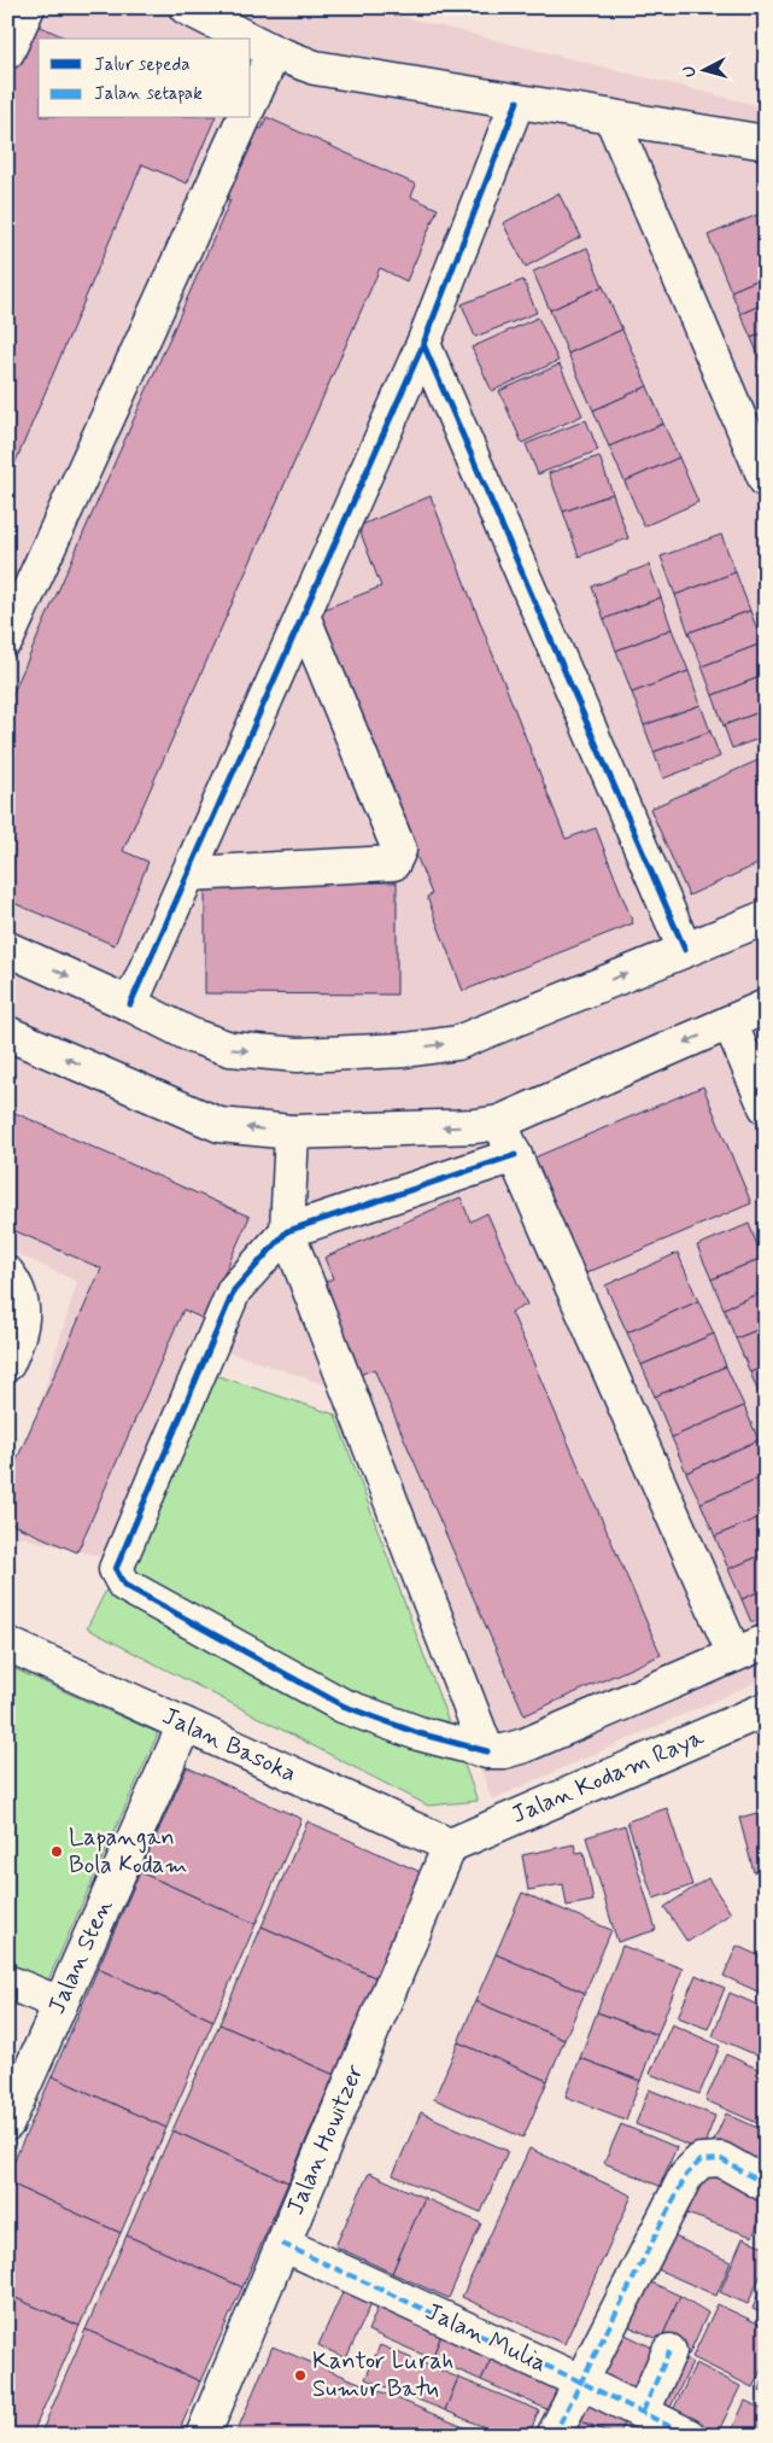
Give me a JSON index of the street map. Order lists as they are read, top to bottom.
{
  "streets": {
    "street": [
      "Jalan Basoka",
      "Jalan Kodam Raya",
      "Jalan Sten",
      "Jalan Howitzer",
      "Jalan Mulia"
    ]
  },
  "crossings": [
    ["Jalan Basoka", "Jalan Kodam Raya"],
    ["Jalan Basoka", "Jalan Sten"],
    ["Jalan Basoka", "Jalan Howitzer"],
    ["Jalan Kodam Raya", "Jalan Howitzer"],
    ["Jalan Howitzer", "Jalan Mulia"]
  ],
  "places": ["Lapangan Bola Kodam", "Kantor Lurah Sumur Batu"],
  "legend": ["Jalur sepeda", "Jalan setapak"],
  "north": "left"
}
